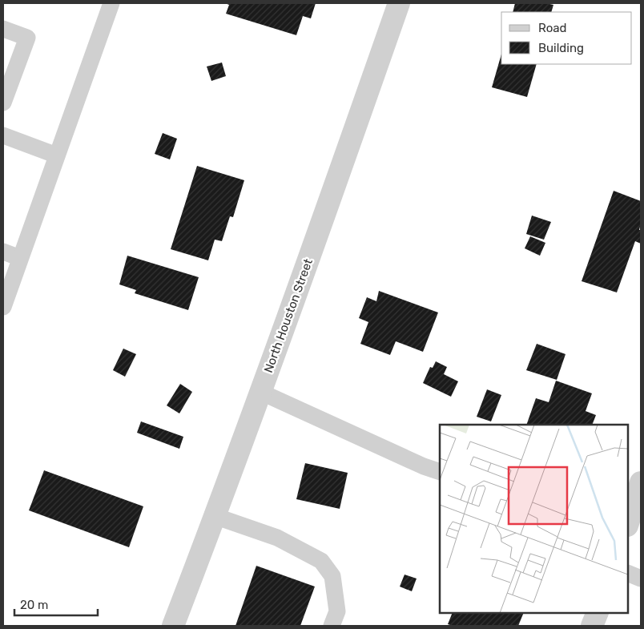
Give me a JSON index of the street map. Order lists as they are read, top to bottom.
{
  "streets": {
    "street": ["North Houston Street"]
  },
  "legend": ["Road", "Building"],
  "scale_bar": "20 m"
}
